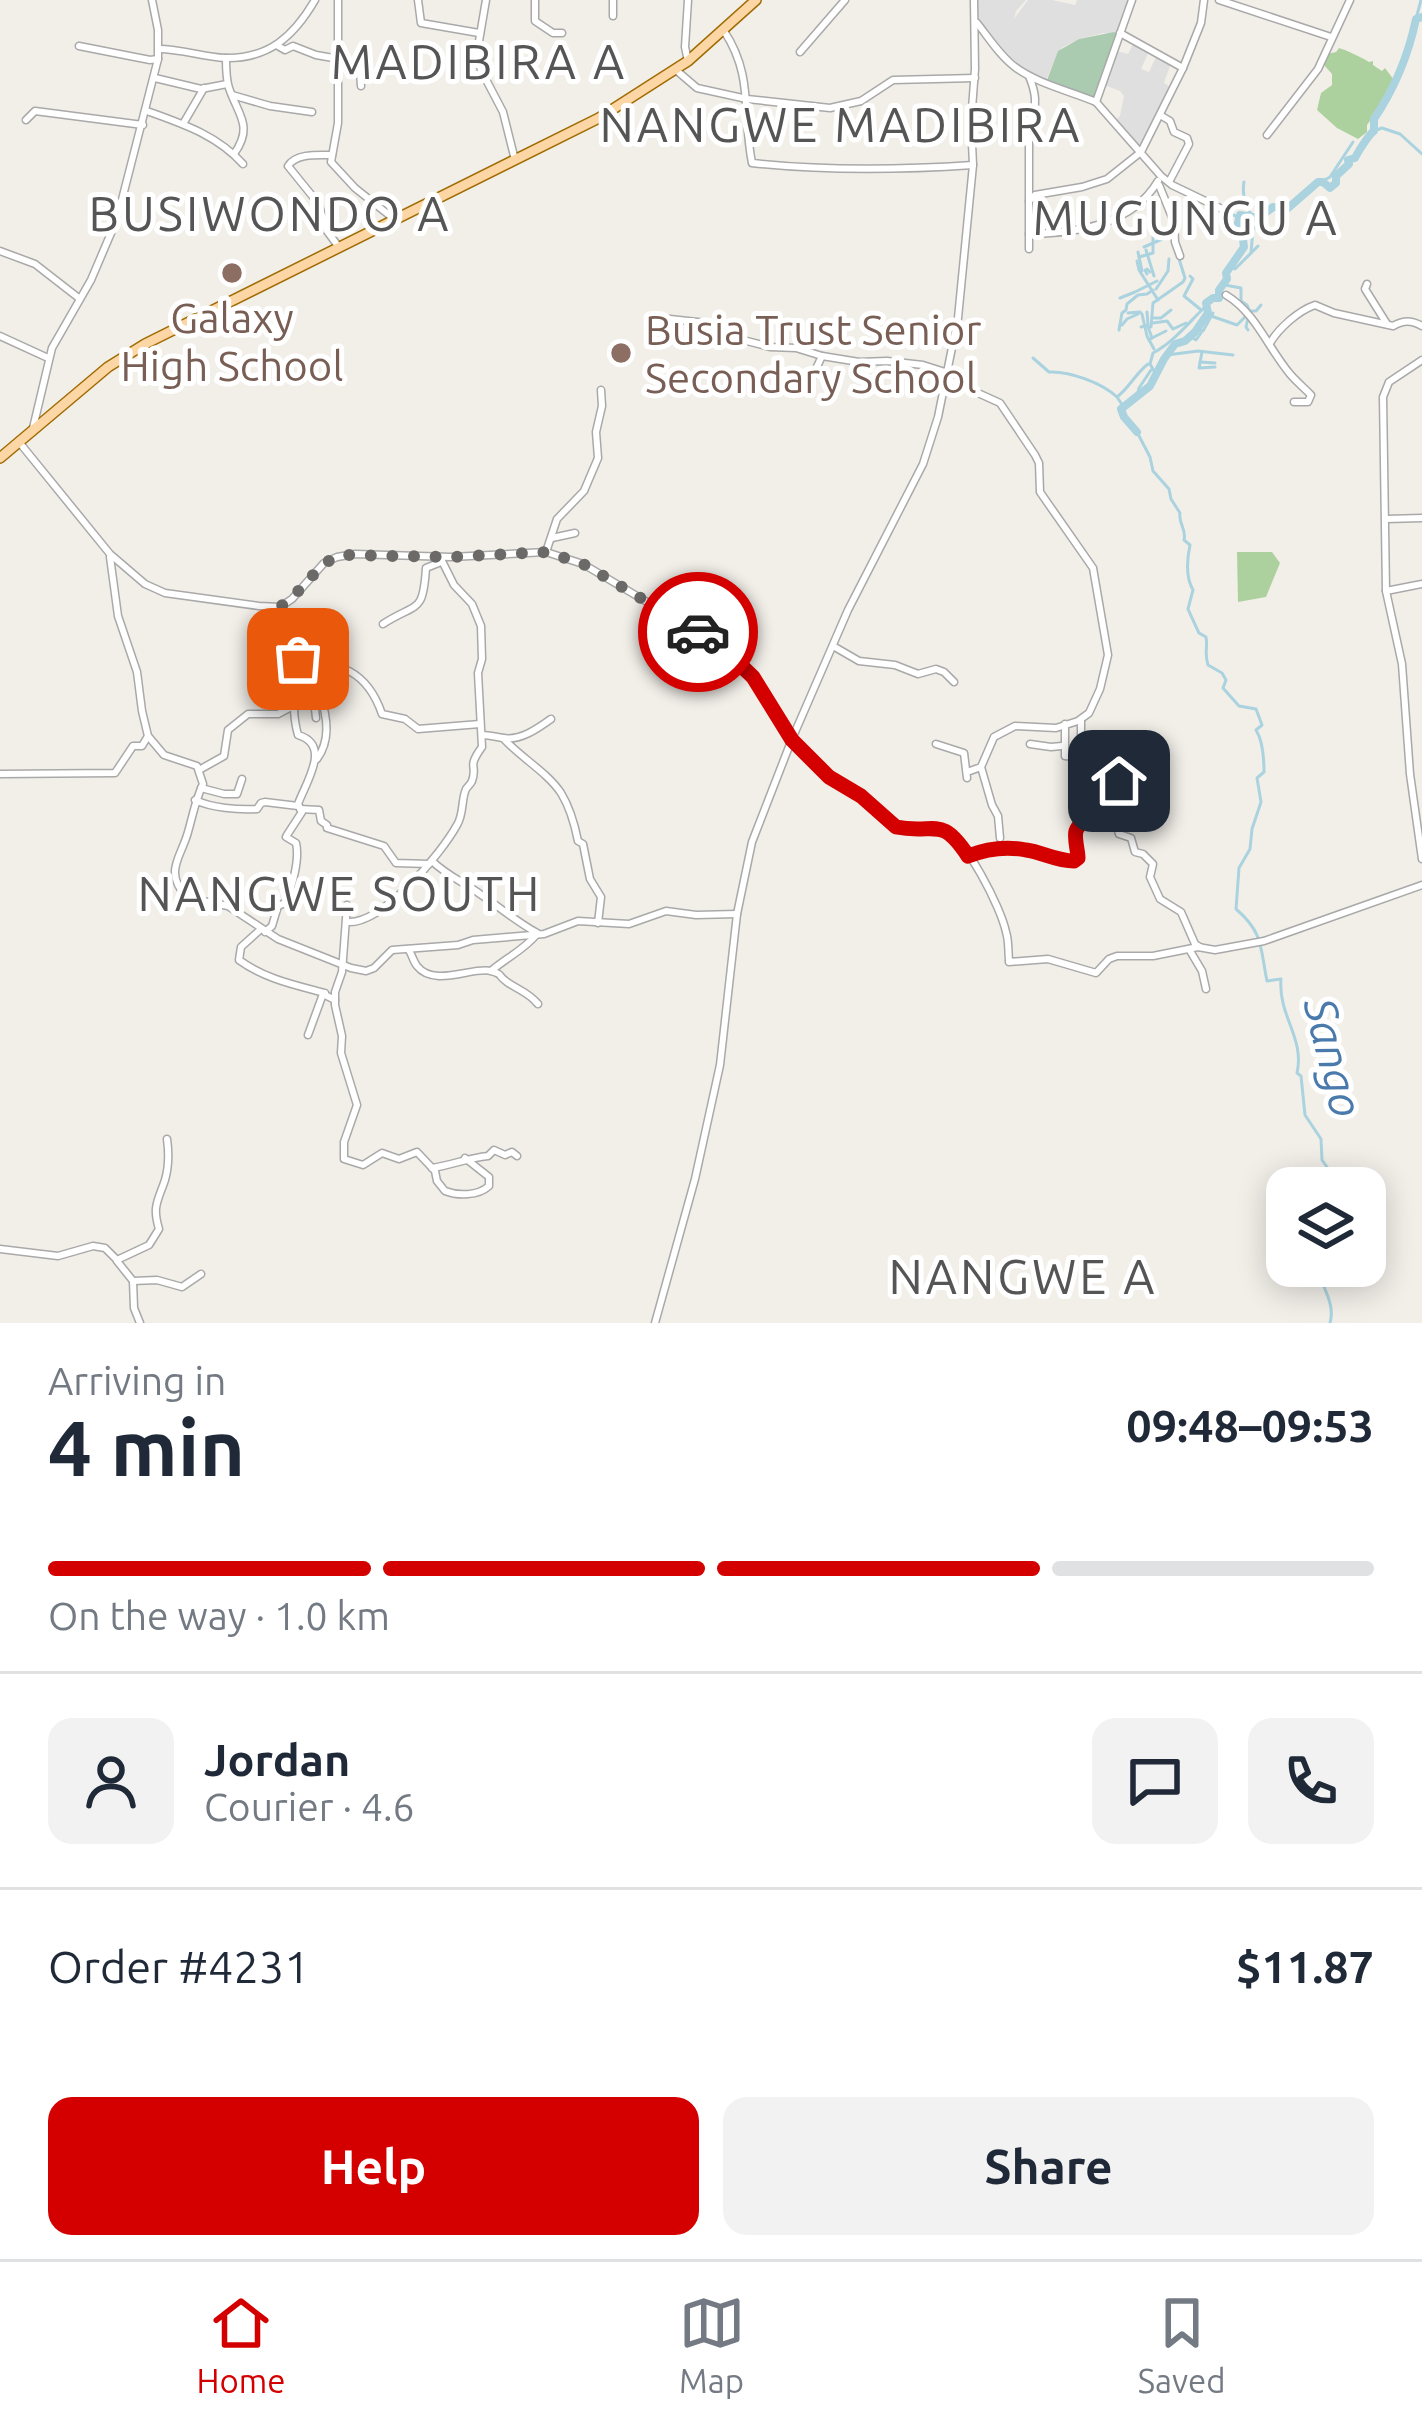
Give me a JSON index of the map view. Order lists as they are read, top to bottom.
{
  "districts": [
    "MADIBIRA A",
    "NANGWE MADIBIRA",
    "BUSIWONDO A",
    "MUGUNGU A",
    "NANGWE SOUTH",
    "NANGWE A"
  ],
  "water": ["Sango"],
  "places": ["Galaxy High School", "Busia Trust Senior Secondary School"],
  "page": {
    "heading": ["4 min", "Arriving in", "09:48–09:53"],
    "panel": [
      "Jordan",
      "Courier · 4.6",
      "Order #4231",
      "$11.87"
    ],
    "bar": "On the way · 1.0 km",
    "buttons": ["Help", "Share"],
    "tabs": ["Home", "Map", "Saved"]
  }
}
